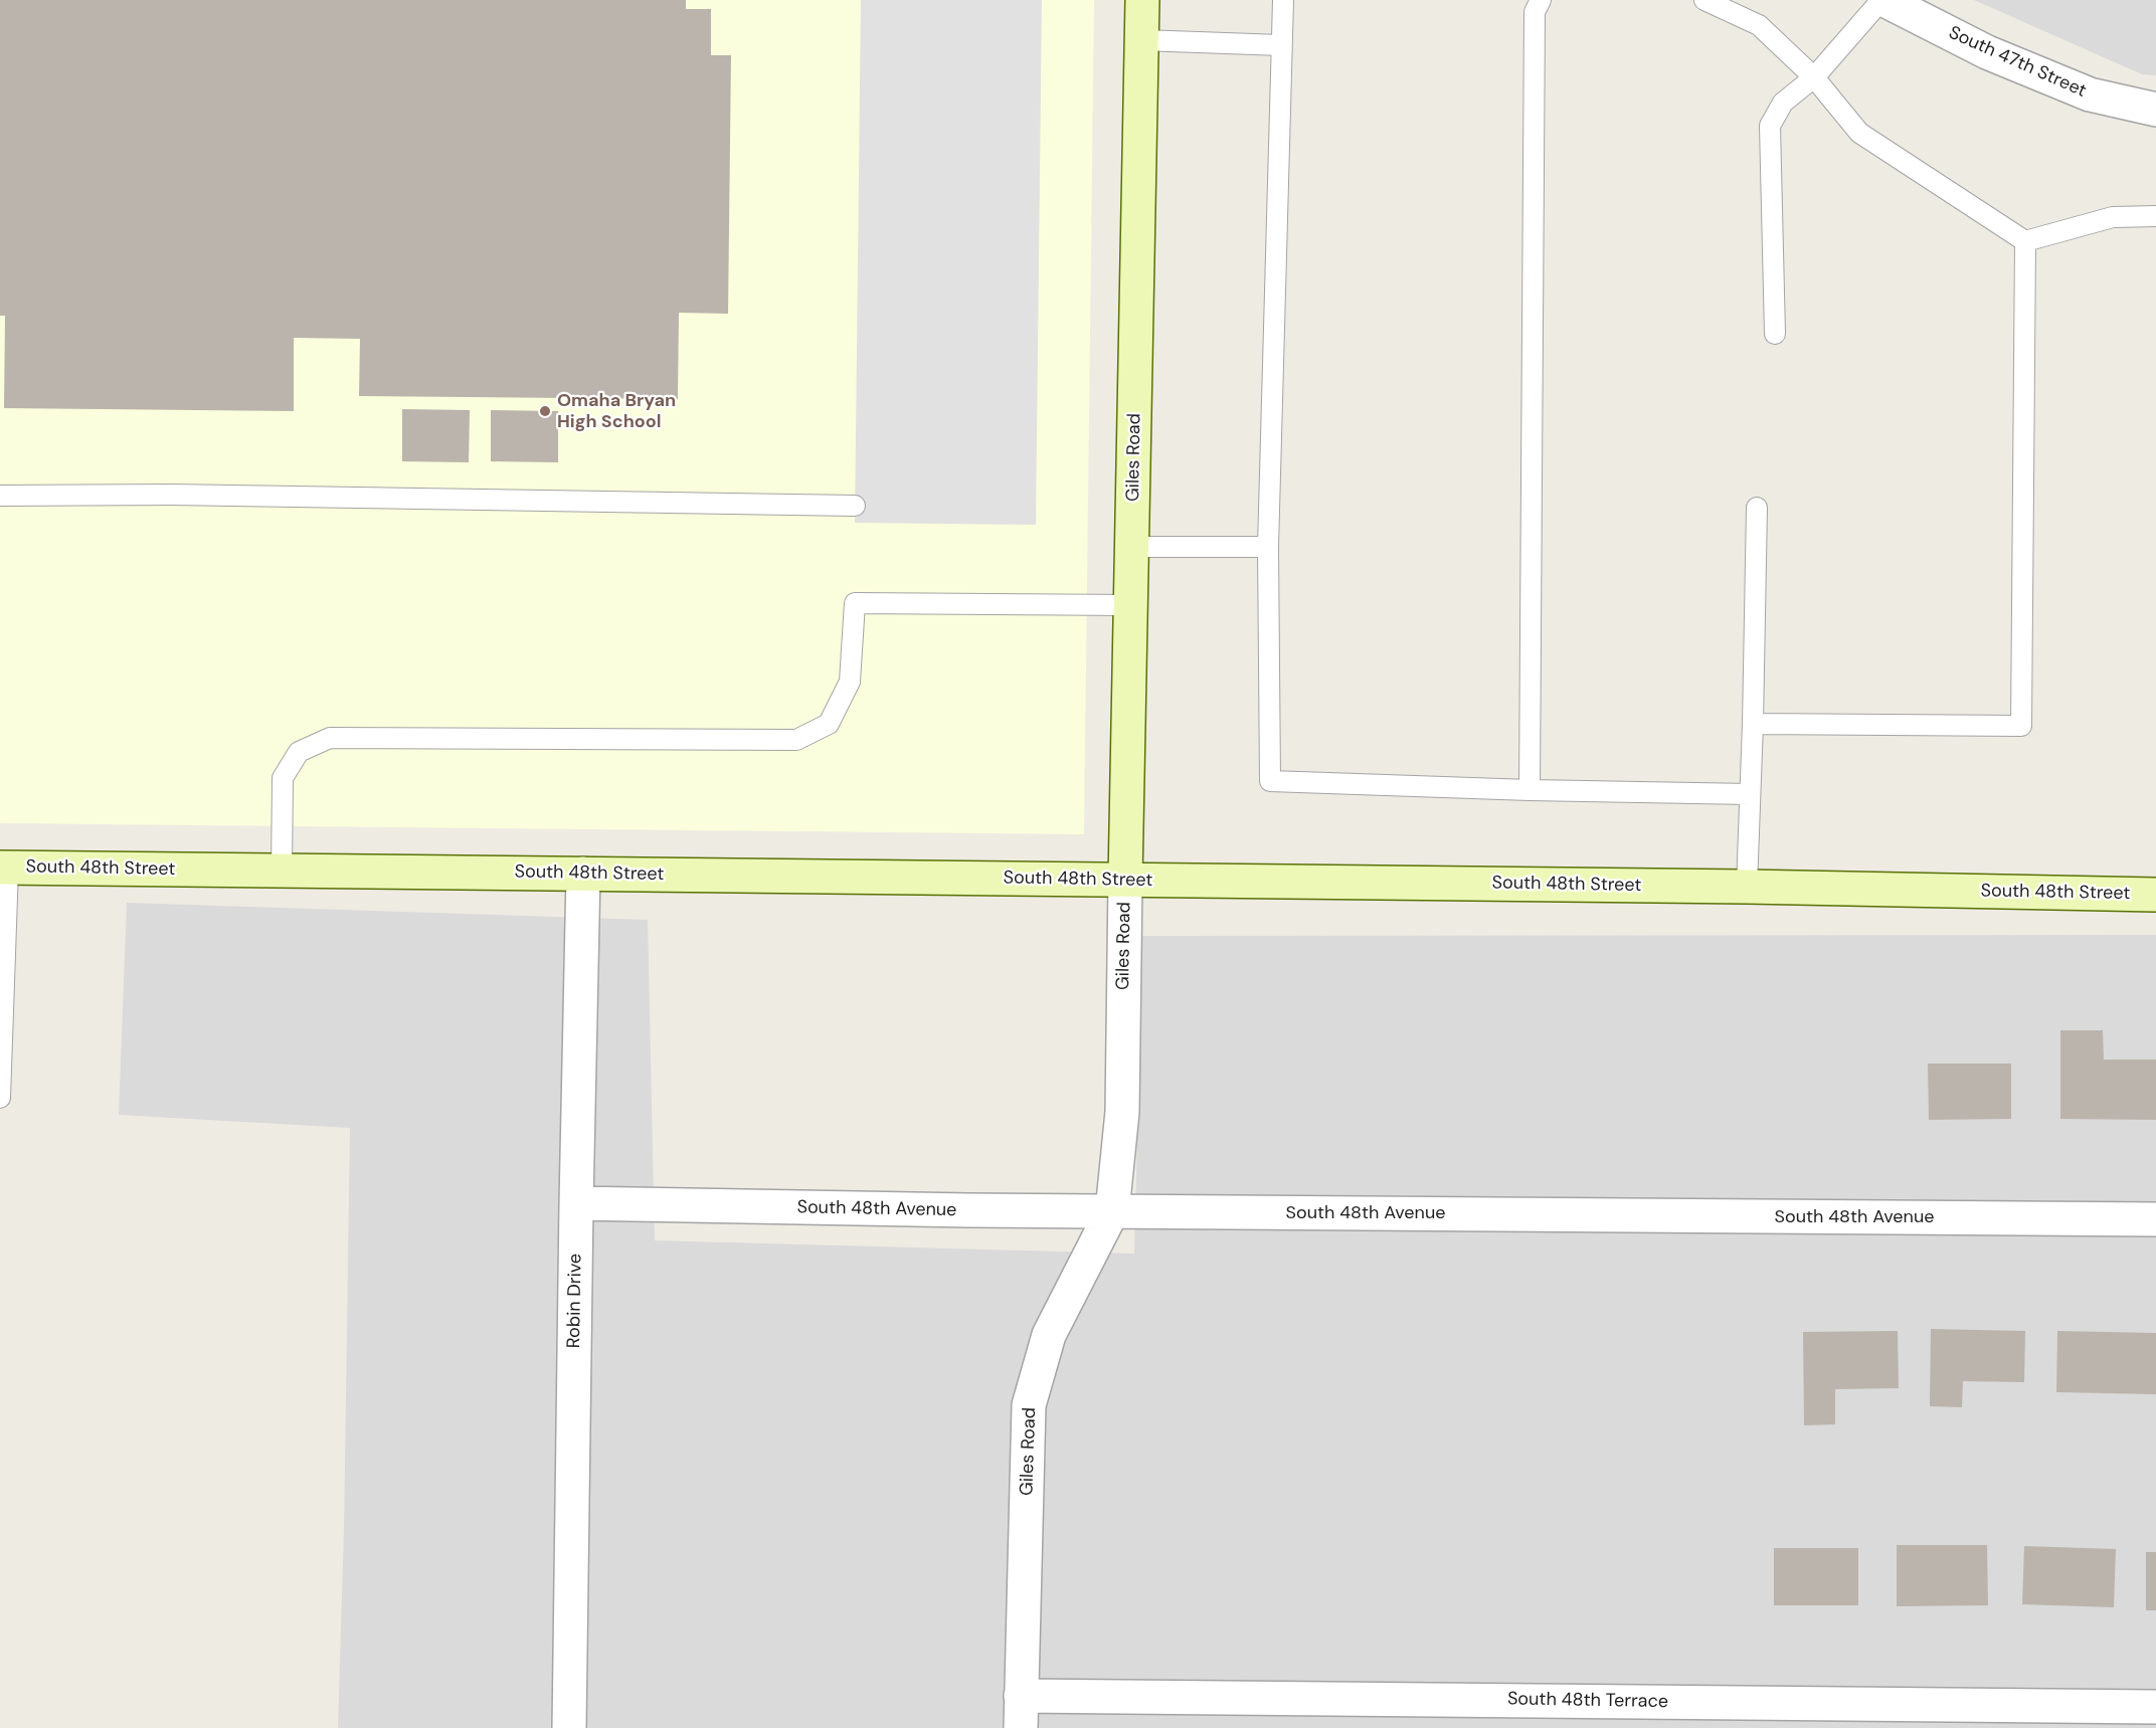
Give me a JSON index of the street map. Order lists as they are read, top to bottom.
{
  "streets": {
    "street": [
      "South 47th Street",
      "Giles Road",
      "South 48th Street",
      "South 48th Avenue",
      "Robin Drive",
      "South 48th Terrace"
    ]
  },
  "crossings": [
    ["Giles Road", "South 48th Street"],
    ["Giles Road", "South 48th Avenue"],
    ["Giles Road", "South 48th Terrace"],
    ["South 48th Street", "Robin Drive"],
    ["South 48th Avenue", "Robin Drive"]
  ],
  "places": ["Omaha Bryan High School"]
}
